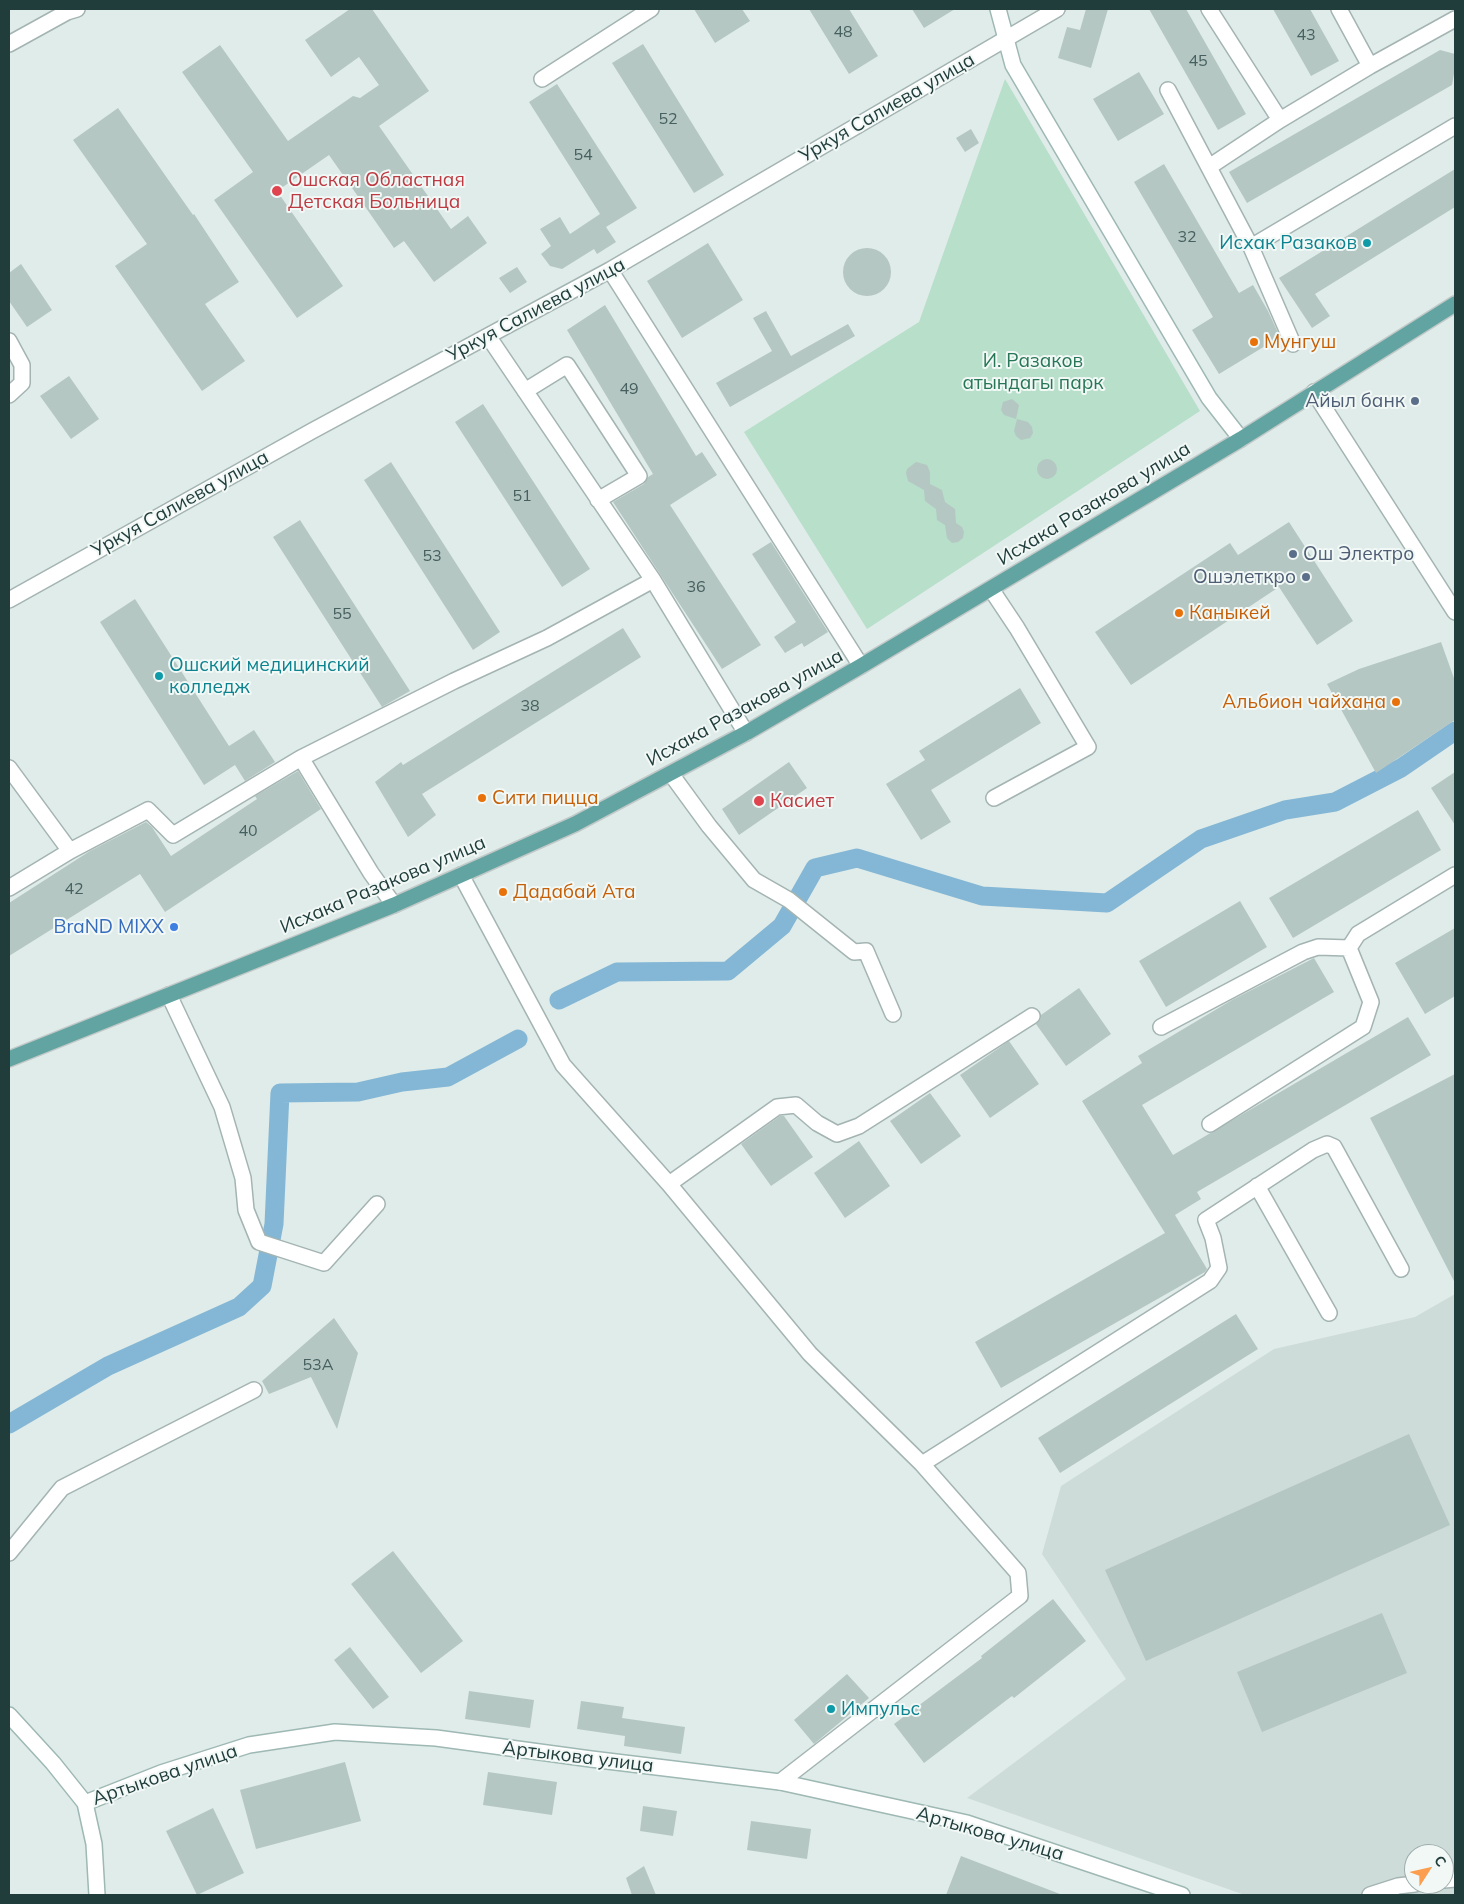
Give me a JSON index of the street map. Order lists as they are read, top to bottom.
{
  "streets": {
    "main road": ["Исхака Разакова улица"],
    "street": ["Уркуя Салиева улица", "Артыкова улица"]
  },
  "parks": ["И. Разаков атындагы парк"],
  "places": [
    "Ошская Областная Детская Больница",
    "Исхак Разаков",
    "Мунгуш",
    "Айыл банк",
    "Ош Электро",
    "Ошэлеткро",
    "Каныкей",
    "Ошский медицинский колледж",
    "Альбион чайхана",
    "Сити пицца",
    "Касиет",
    "Дадабай Ата",
    "BraND MIXX",
    "Импульс"
  ],
  "house_numbers": [
    "48",
    "43",
    "45",
    "52",
    "54",
    "32",
    "49",
    "51",
    "53",
    "36",
    "55",
    "38",
    "40",
    "42",
    "53A"
  ],
  "north": "top right"
}
